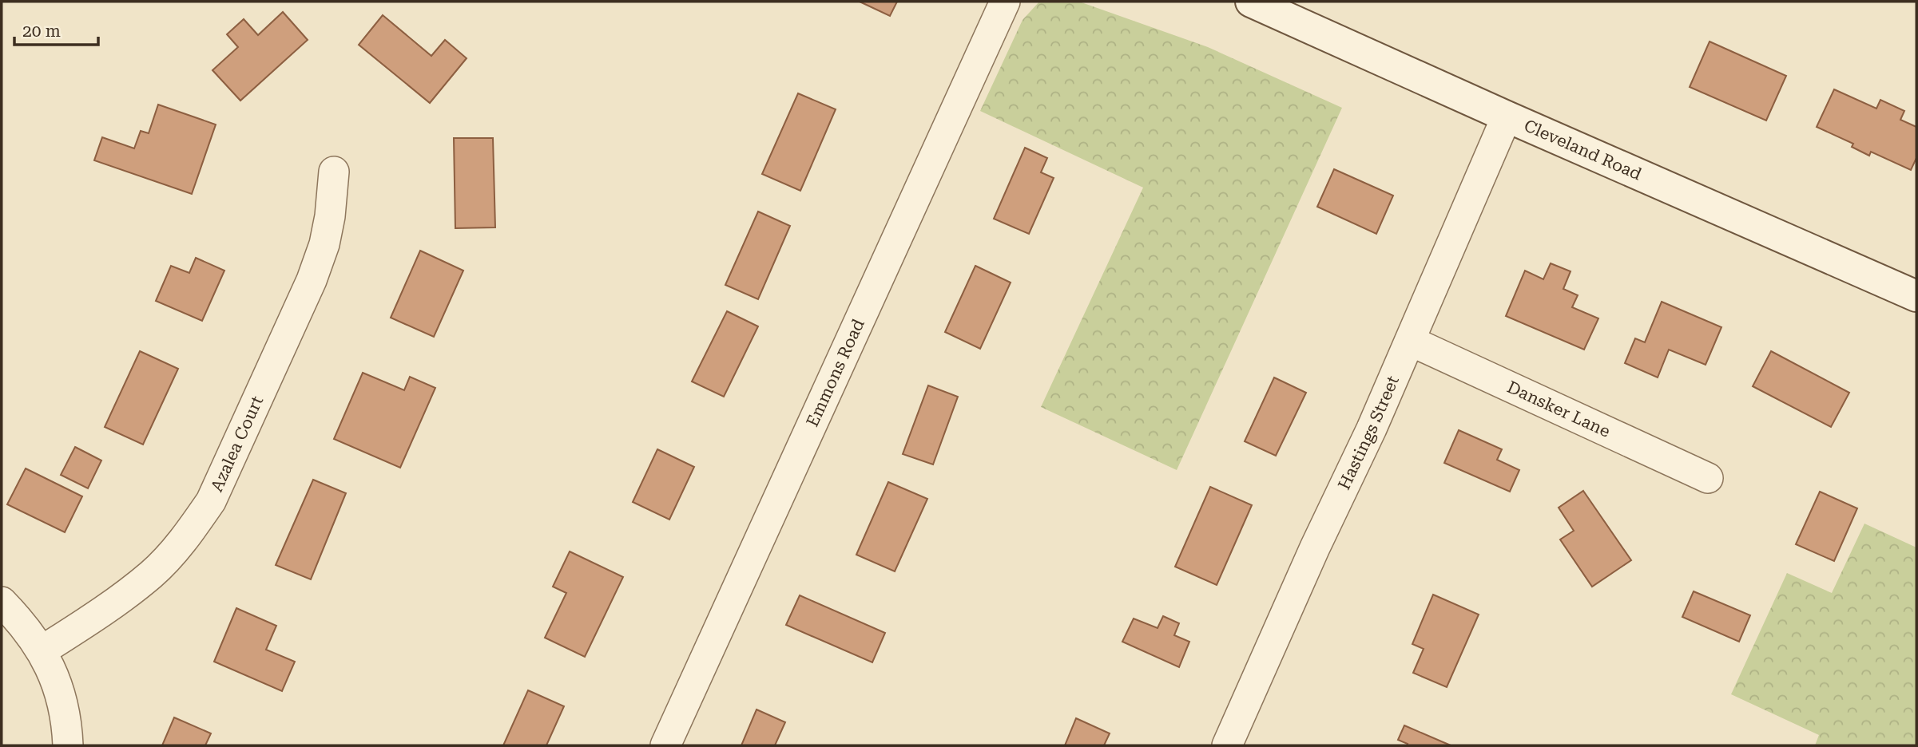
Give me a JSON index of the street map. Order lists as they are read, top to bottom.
{
  "streets": {
    "main road": ["Cleveland Road"],
    "street": [
      "Emmons Road",
      "Dansker Lane",
      "Hastings Street",
      "Azalea Court"
    ]
  },
  "crossings": [
    ["Cleveland Road", "Hastings Street"],
    ["Dansker Lane", "Hastings Street"]
  ],
  "scale_bar": "20 m"
}
